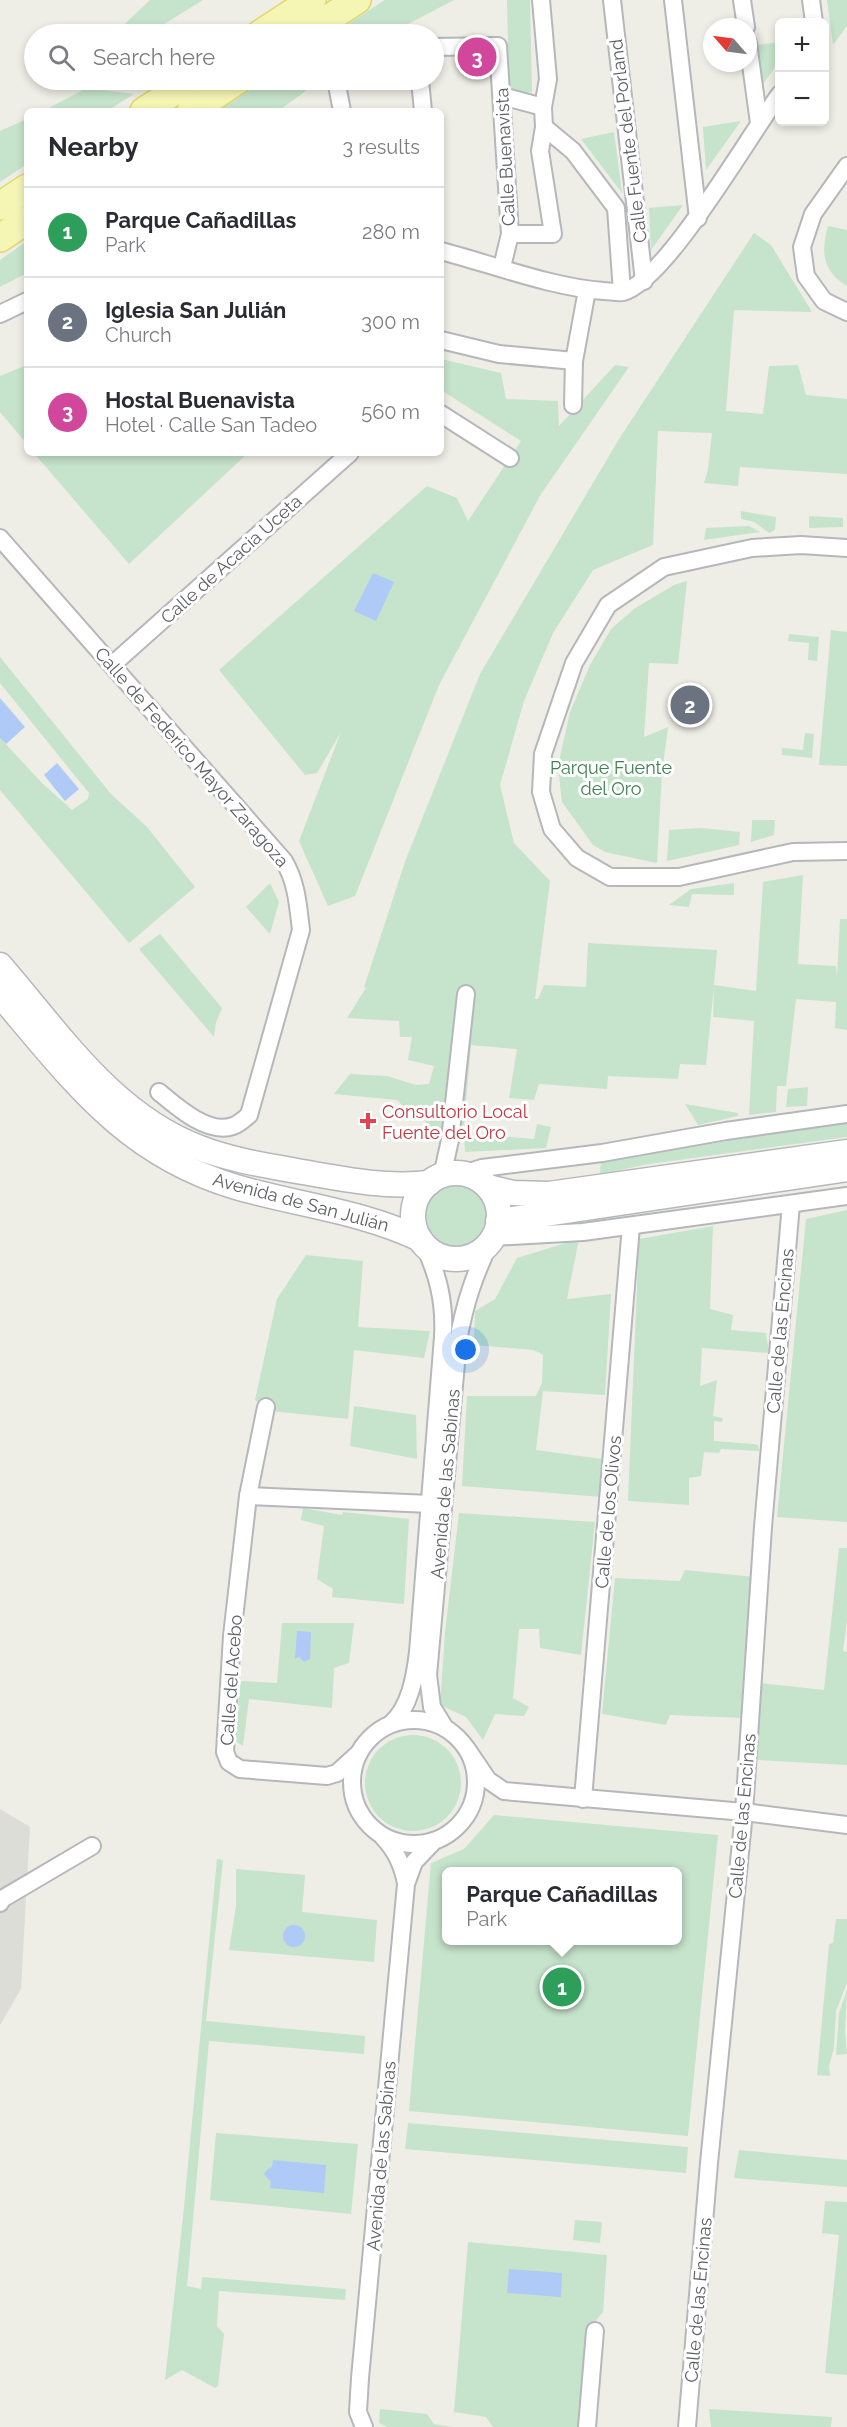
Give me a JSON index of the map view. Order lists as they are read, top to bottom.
{
  "streets": {
    "main road": ["Avenida de San Julián"],
    "street": [
      "Calle Fuente del Porland",
      "Calle Buenavista",
      "Calle de Acacia Uceta",
      "Calle de Federico Mayor Zaragoza",
      "Calle de las Encinas",
      "Avenida de las Sabinas",
      "Calle de los Olivos",
      "Calle del Acebo"
    ]
  },
  "crossings": [
    ["Calle de Acacia Uceta", "Calle de Federico Mayor Zaragoza"],
    ["Avenida de San Julián", "Avenida de las Sabinas"]
  ],
  "parks": ["Parque Fuente del Oro"],
  "places": {
    "health": ["Consultorio Local Fuente del Oro"]
  },
  "north": "top left",
  "page": {
    "map_buttons": ["+", "−"],
    "search": "Search here",
    "pins": ["3", "2", "1"],
    "heading": ["Nearby", "3 results"],
    "list": [
      {
        "mark": "1",
        "name": "Parque Cañadillas",
        "note": "Park",
        "value": "280 m"
      },
      {
        "mark": "2",
        "name": "Iglesia San Julián",
        "note": "Church",
        "value": "300 m"
      },
      {
        "mark": "3",
        "name": "Hostal Buenavista",
        "note": "Hotel · Calle San Tadeo",
        "value": "560 m"
      }
    ],
    "popup": ["Parque Cañadillas", "Park"]
  }
}
